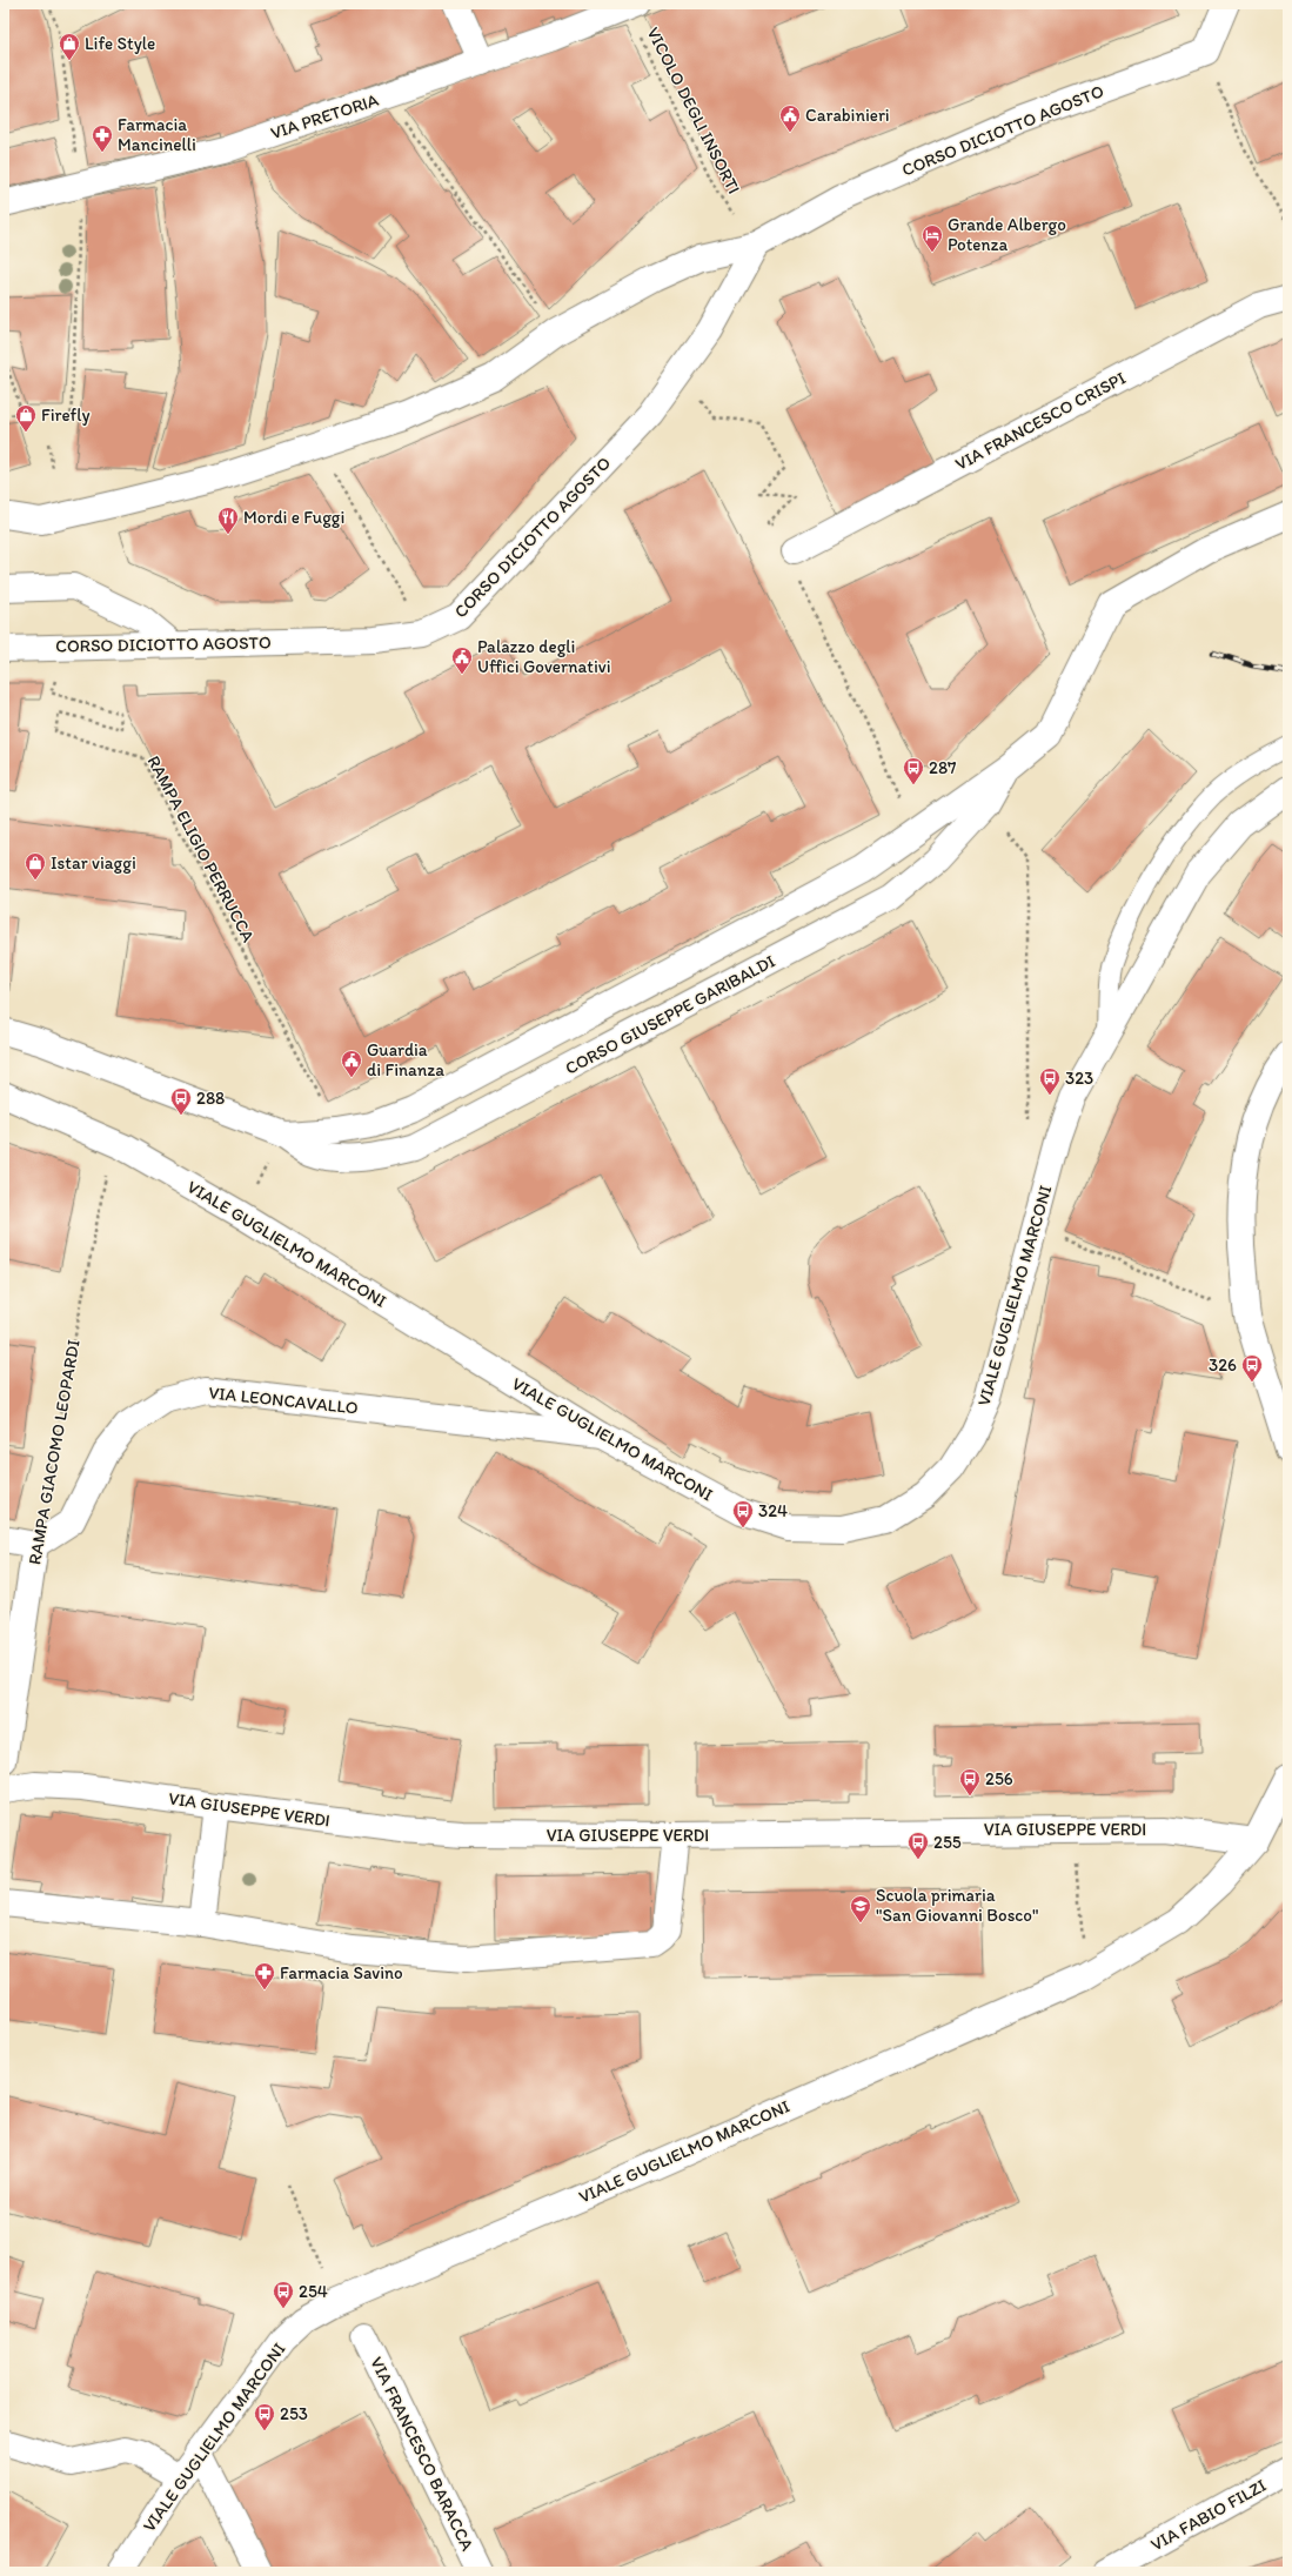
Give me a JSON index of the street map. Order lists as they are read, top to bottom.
{
  "streets": {
    "street": [
      "VIA PRETORIA",
      "CORSO DICIOTTO AGOSTO",
      "VIA FRANCESCO CRISPI",
      "CORSO GIUSEPPE GARIBALDI",
      "VIALE GUGLIELMO MARCONI",
      "VIA LEONCAVALLO",
      "RAMPA GIACOMO LEOPARDI",
      "VIA GIUSEPPE VERDI",
      "VIA FRANCESCO BARACCA",
      "VIA FABIO FILZI"
    ],
    "path": ["VICOLO DEGLI INSORTI", "RAMPA ELIGIO PERRUCCA"]
  },
  "crossings": [
    ["VICOLO DEGLI INSORTI", "VIA PRETORIA"],
    ["VICOLO DEGLI INSORTI", "CORSO DICIOTTO AGOSTO"],
    ["RAMPA ELIGIO PERRUCCA", "CORSO GIUSEPPE GARIBALDI"],
    ["VIALE GUGLIELMO MARCONI", "VIA LEONCAVALLO"],
    ["VIALE GUGLIELMO MARCONI", "RAMPA GIACOMO LEOPARDI"],
    ["VIALE GUGLIELMO MARCONI", "VIA GIUSEPPE VERDI"],
    ["VIA LEONCAVALLO", "RAMPA GIACOMO LEOPARDI"]
  ],
  "places": {
    "shop": ["Life Style", "Firefly", "Istar viaggi"],
    "public building": ["Carabinieri", "Palazzo degli Uffici Governativi", "Guardia di Finanza"],
    "pharmacy": ["Farmacia Mancinelli", "Farmacia Savino"],
    "hotel": ["Grande Albergo Potenza"],
    "restaurant": ["Mordi e Fuggi"],
    "bus stop": [
      "287",
      "323",
      "288",
      "326",
      "324",
      "256",
      "255",
      "254",
      "253"
    ],
    "school or university": ["Scuola primaria \"San Giovanni Bosco\""]
  }
}
